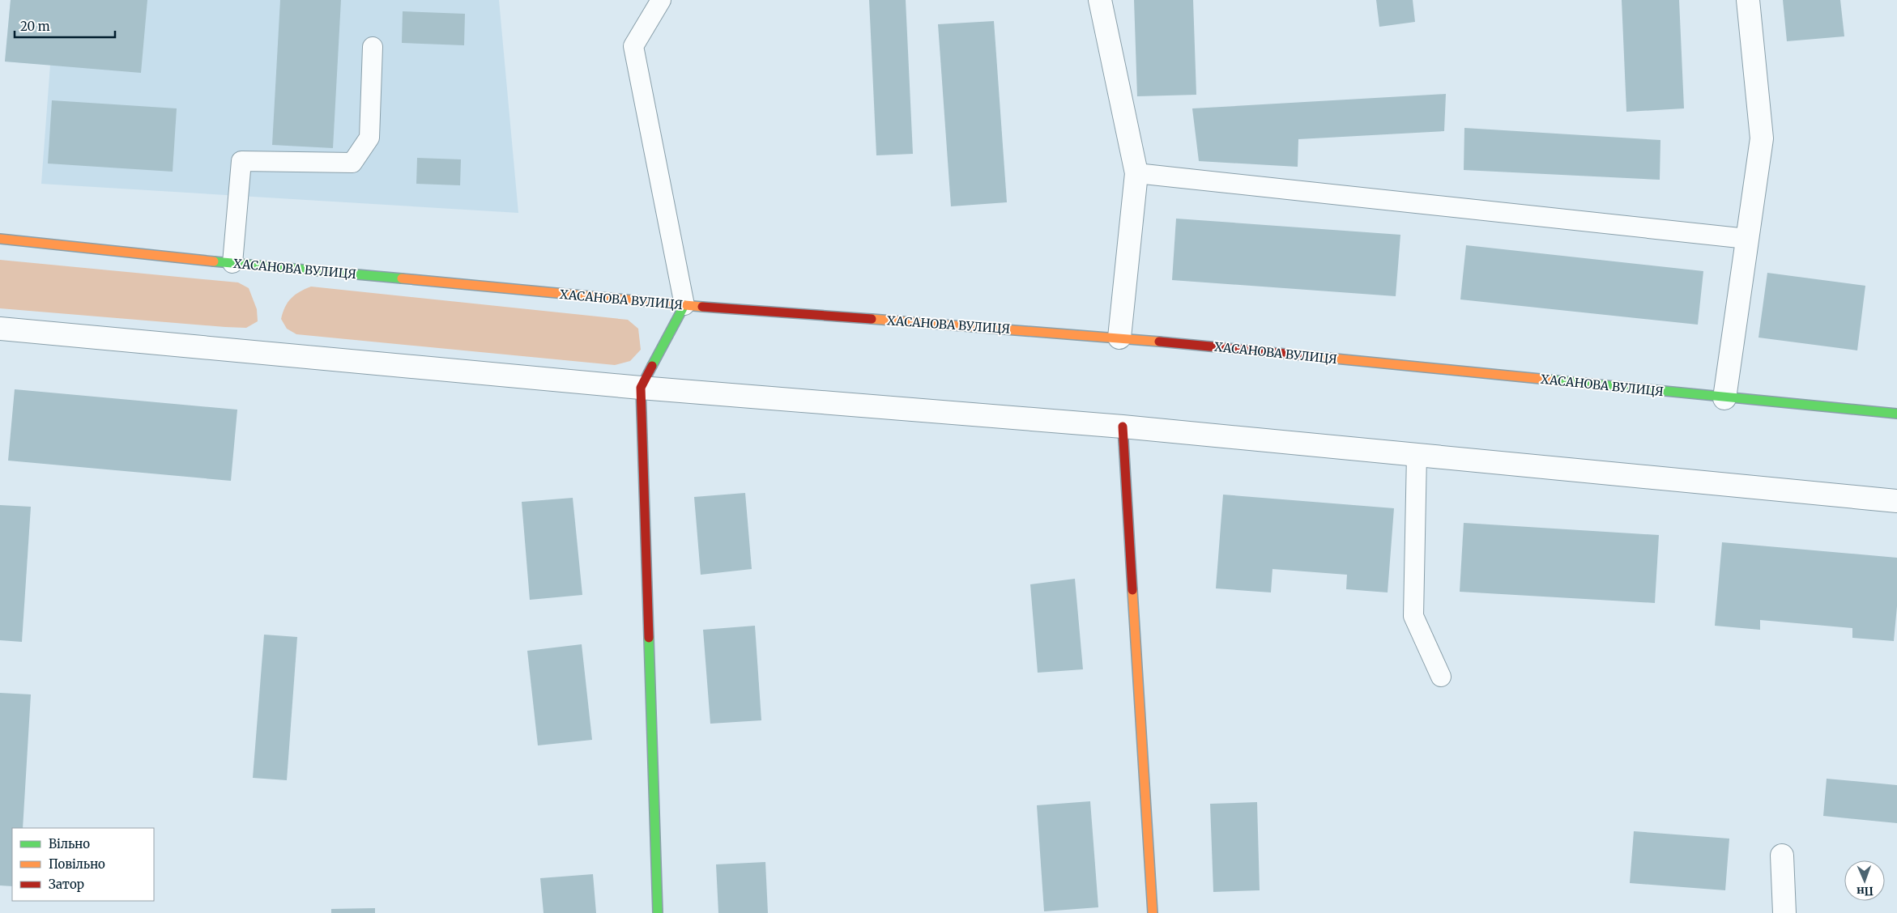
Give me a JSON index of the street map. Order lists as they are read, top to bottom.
{
  "streets": {
    "street": ["ХАСАНОВА ВУЛИЦЯ"]
  },
  "legend": ["Вільно", "Повільно", "Затор"],
  "scale_bar": "20 m",
  "north": "bottom"
}
